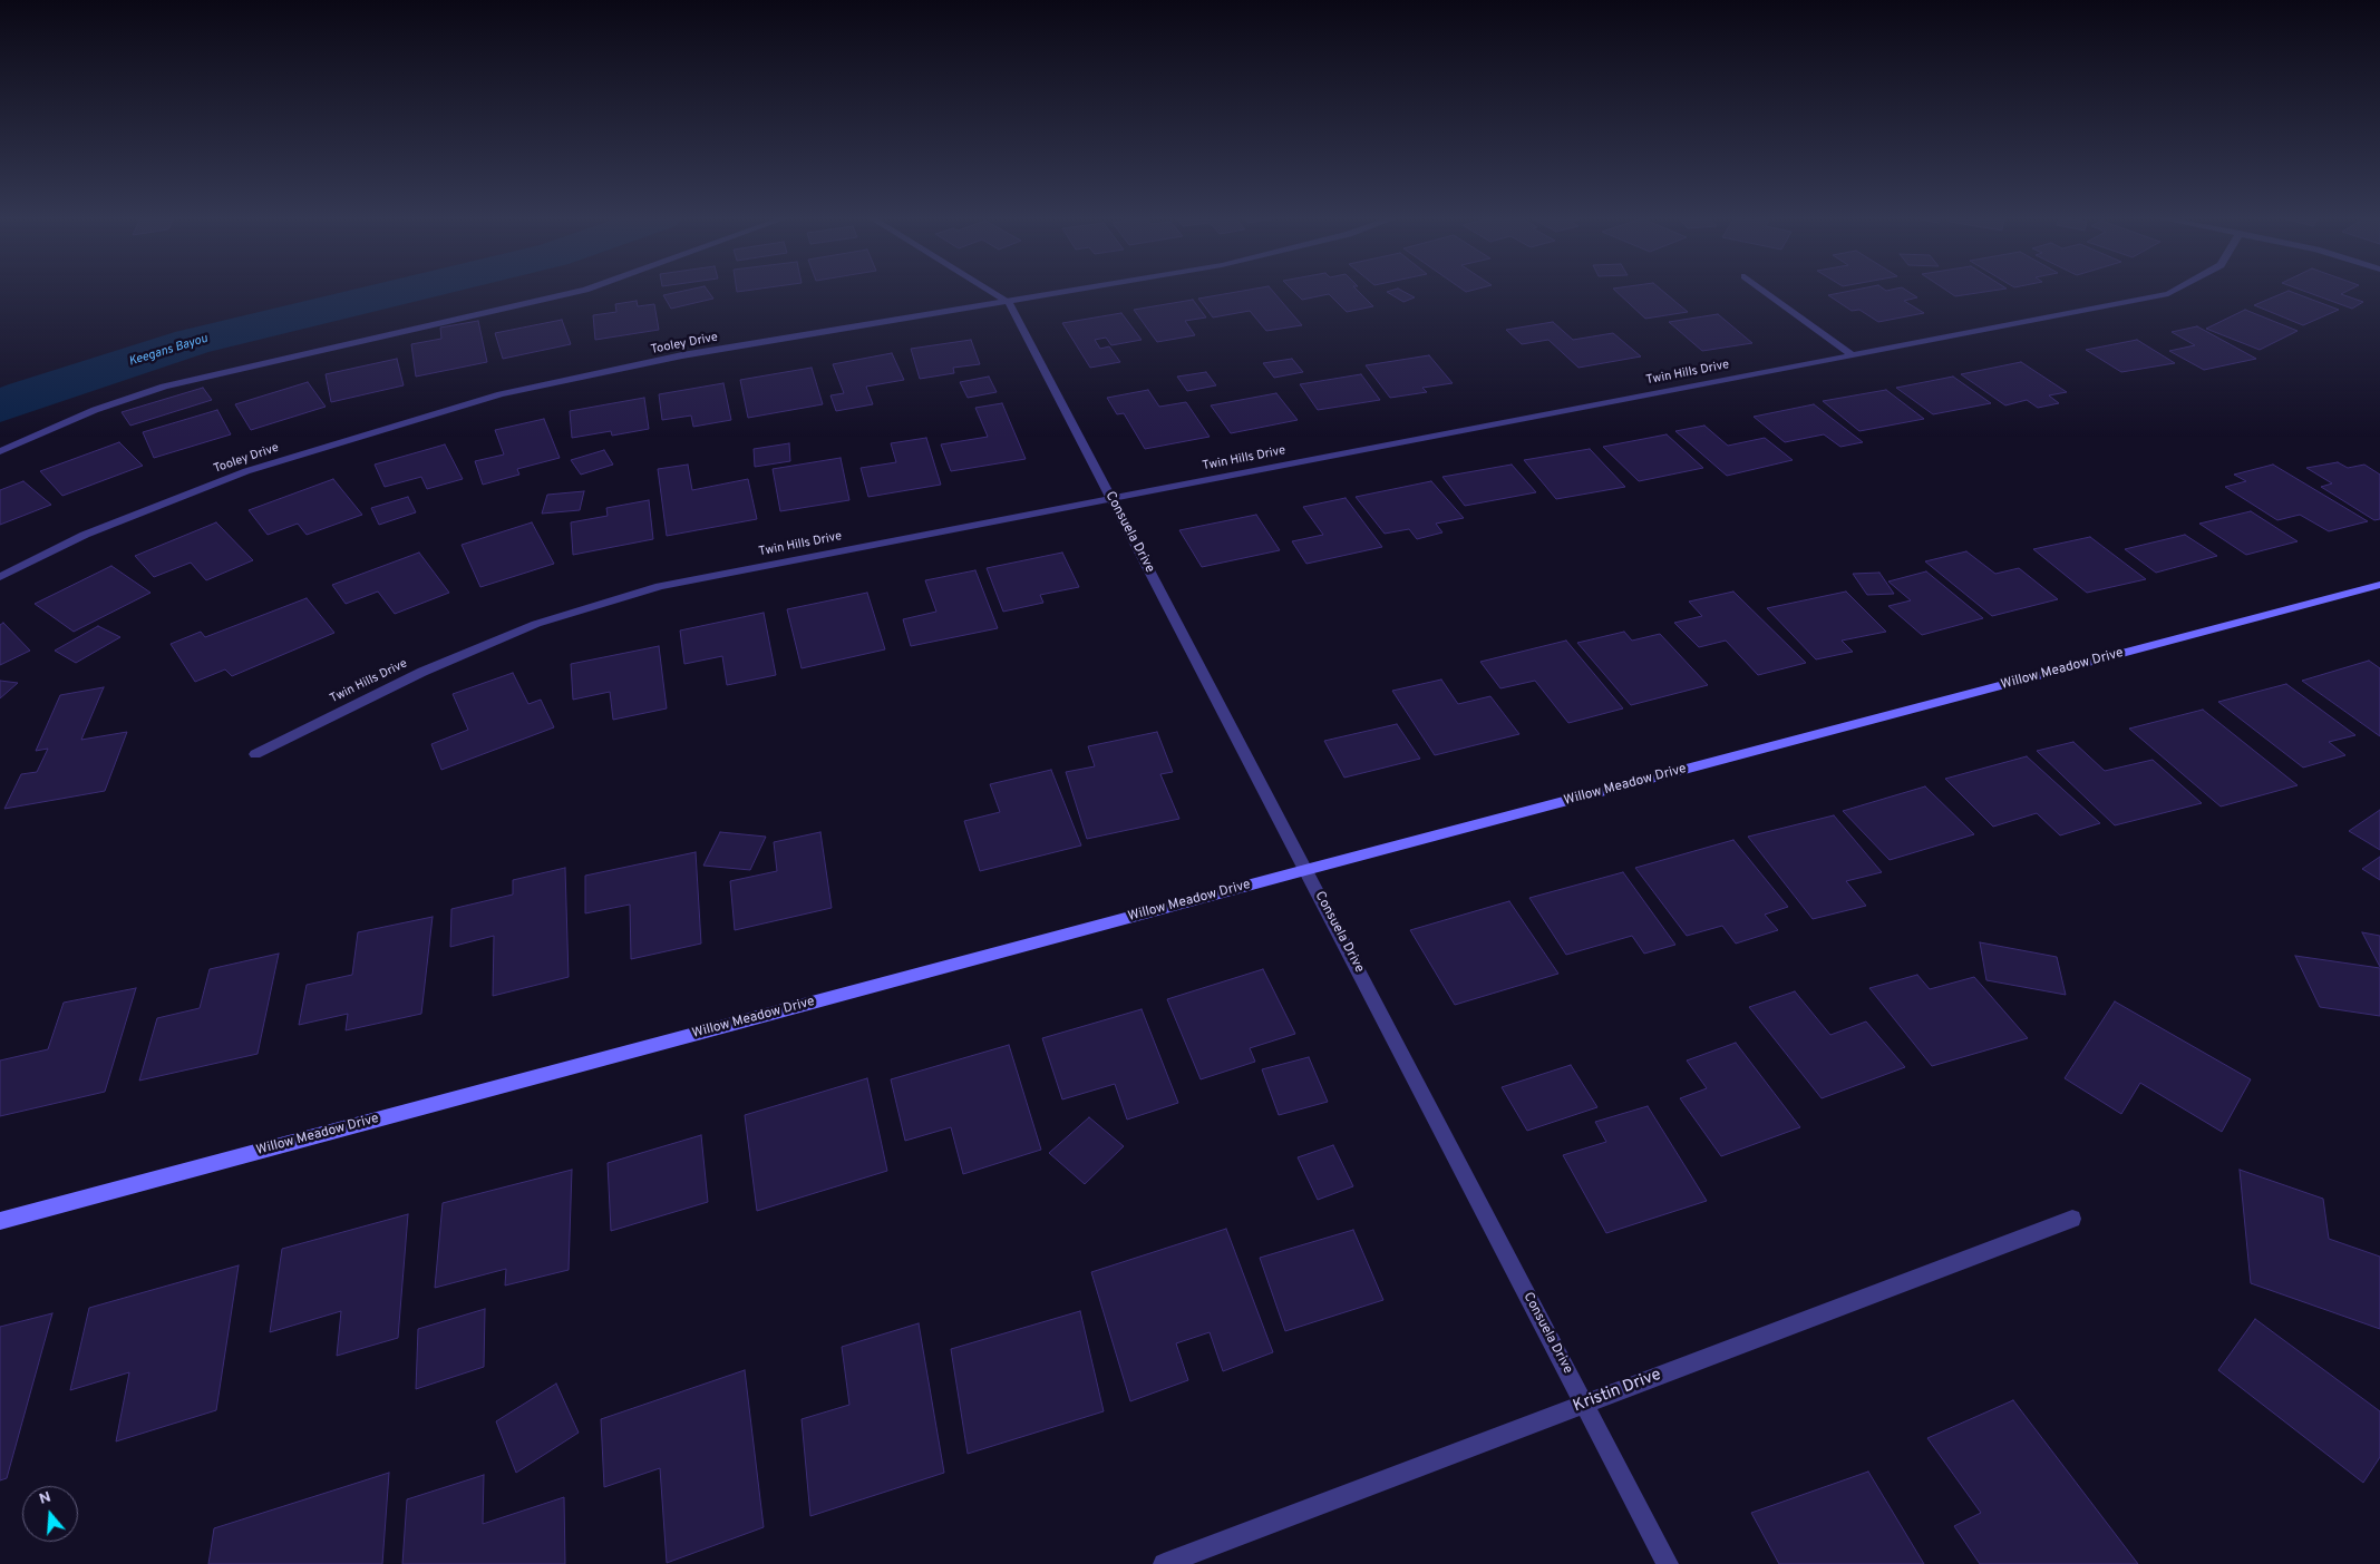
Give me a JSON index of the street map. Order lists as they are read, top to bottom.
{
  "streets": {
    "street": [
      "Tooley Drive",
      "Twin Hills Drive",
      "Consuela Drive",
      "Willow Meadow Drive",
      "Kristin Drive"
    ]
  },
  "crossings": [
    ["Tooley Drive", "Consuela Drive"],
    ["Twin Hills Drive", "Consuela Drive"],
    ["Consuela Drive", "Willow Meadow Drive"],
    ["Consuela Drive", "Kristin Drive"]
  ],
  "water": ["Keegans Bayou"],
  "north": "top"
}
